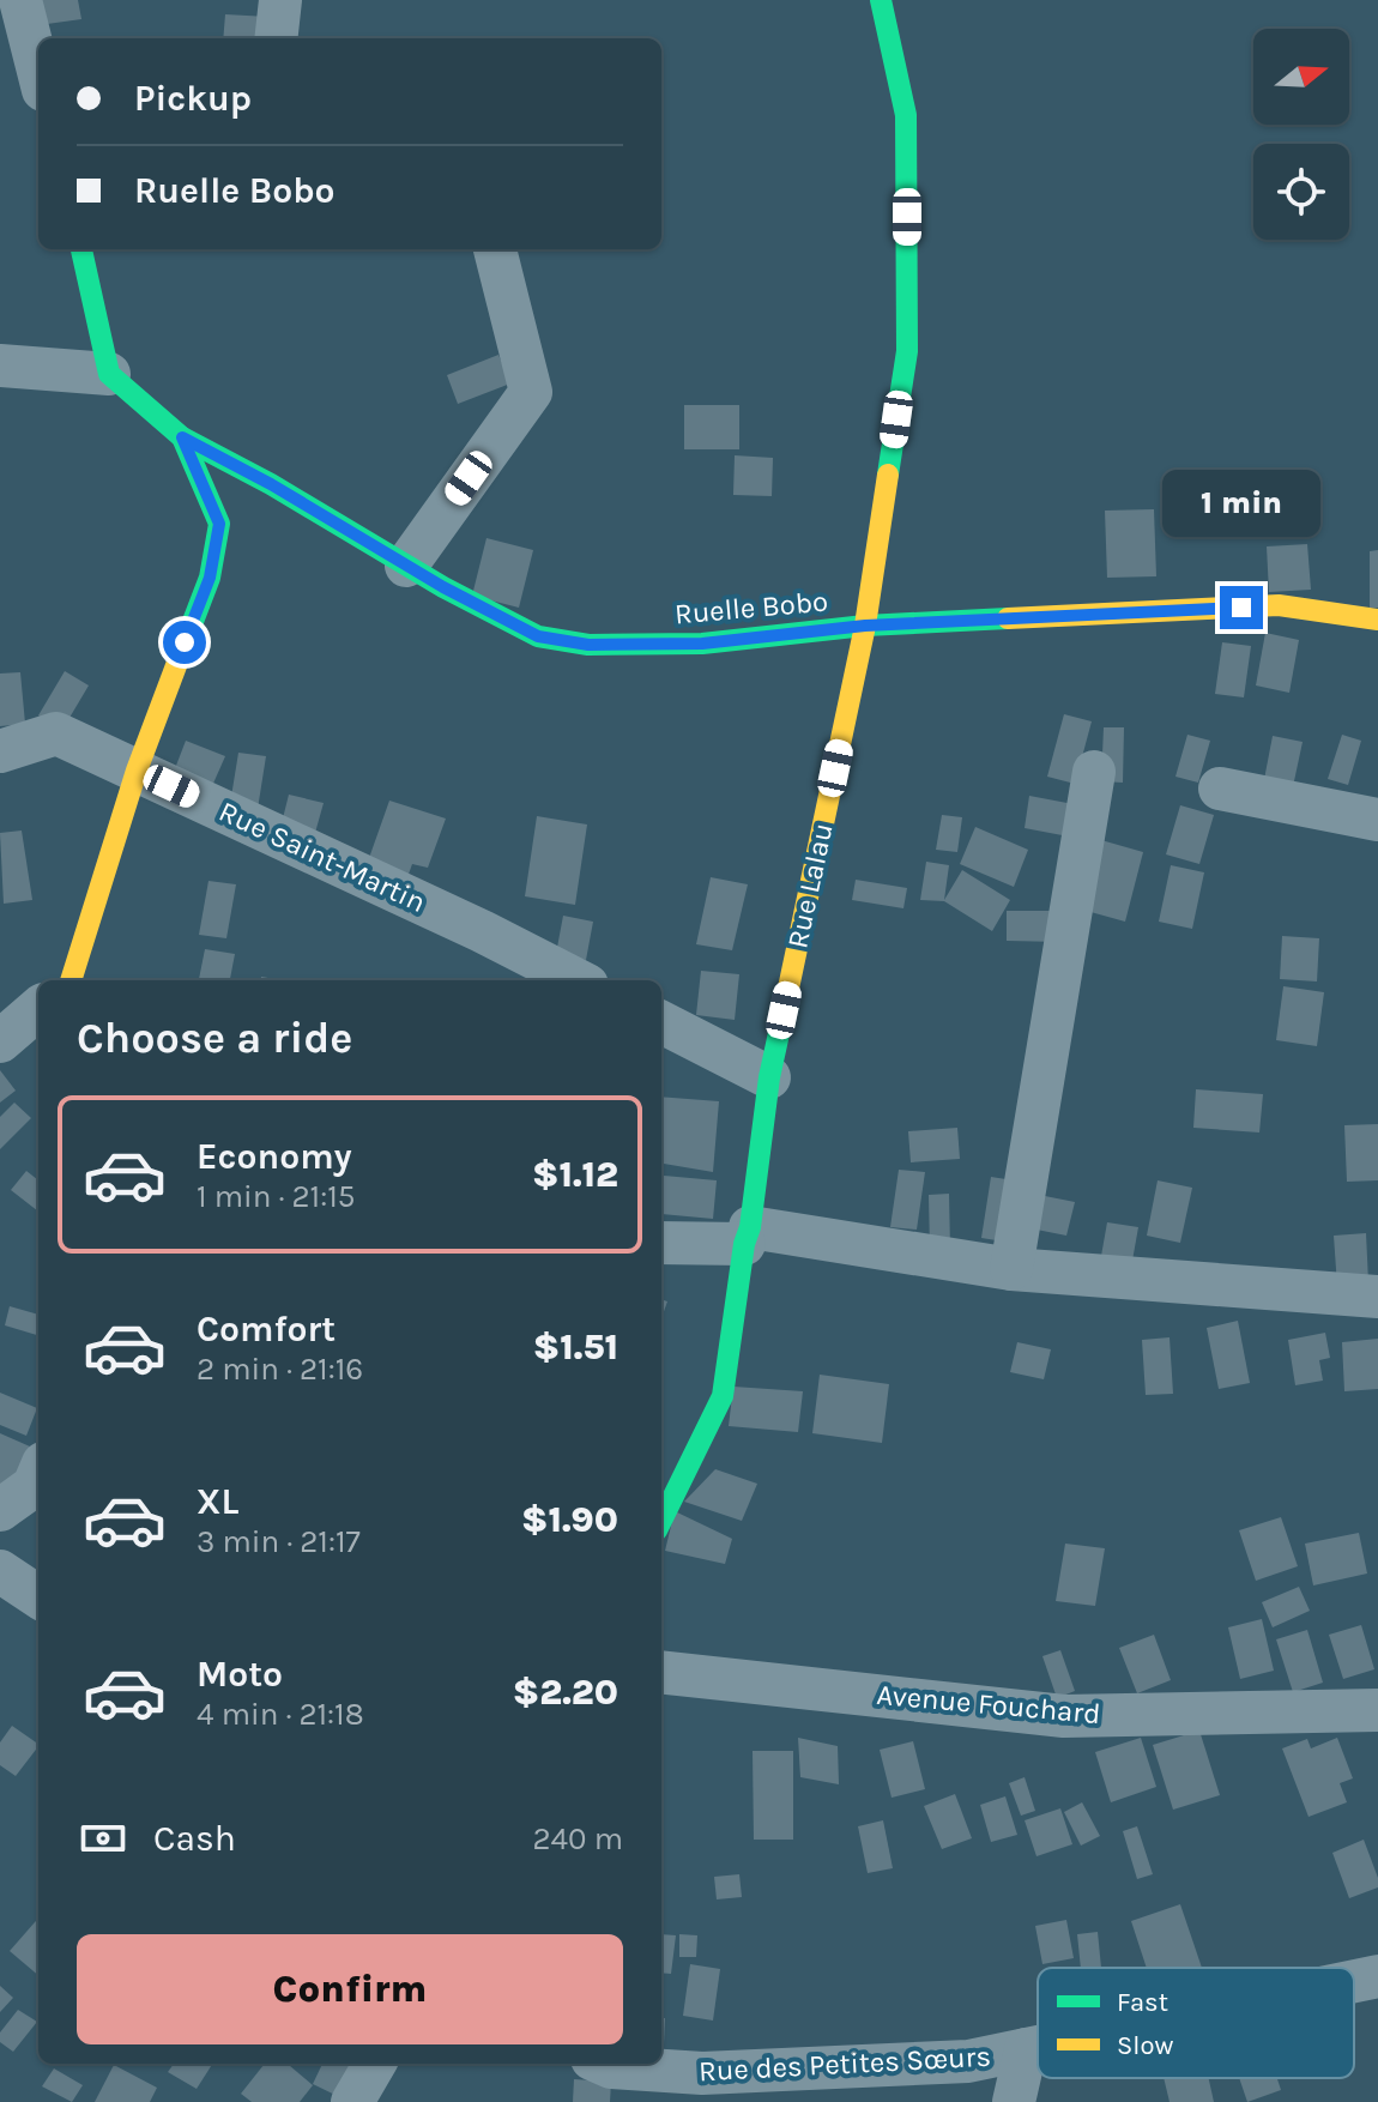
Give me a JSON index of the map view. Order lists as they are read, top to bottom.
{
  "streets": {
    "street": [
      "Ruelle Bobo",
      "Rue Saint-Martin",
      "Rue Lalau",
      "Avenue Fouchard",
      "Rue des Petites Sœurs"
    ]
  },
  "crossings": [
    ["Ruelle Bobo", "Rue Lalau"]
  ],
  "legend": ["Fast", "Slow"],
  "north": "right",
  "page": {
    "banner": ["Pickup", "Ruelle Bobo"],
    "bubble": "1 min",
    "heading": "Choose a ride",
    "list": [
      {
        "name": "Economy",
        "note": "1 min · 21:15",
        "value": "$1.12"
      },
      {
        "name": "Comfort",
        "note": "2 min · 21:16",
        "value": "$1.51"
      },
      {
        "name": "XL",
        "note": "3 min · 21:17",
        "value": "$1.90"
      },
      {
        "name": "Moto",
        "note": "4 min · 21:18",
        "value": "$2.20"
      }
    ],
    "pay": ["Cash", "240 m"],
    "buttons": "Confirm"
  }
}
